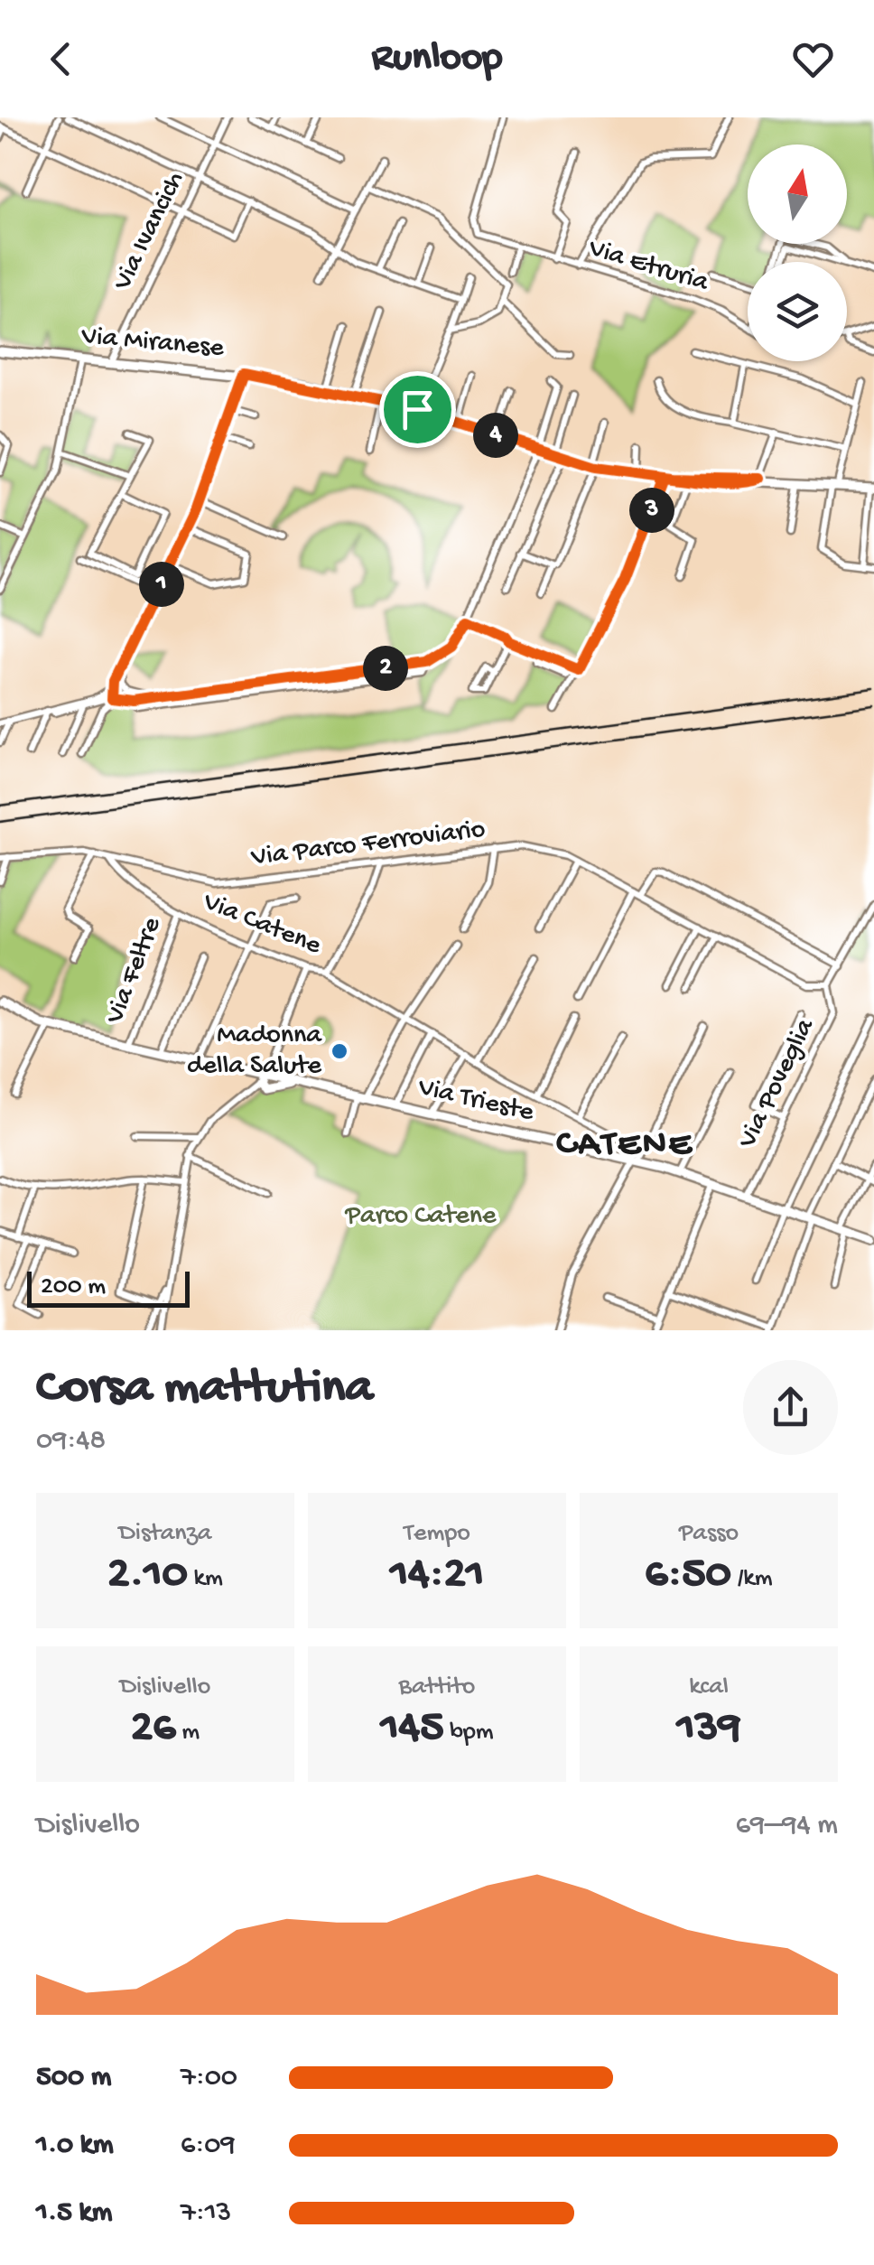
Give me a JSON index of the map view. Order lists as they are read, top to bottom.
{
  "streets": {
    "street": [
      "Via Ivancich",
      "Via Etruria",
      "Via Miranese",
      "Via Parco Ferroviario",
      "Via Catene",
      "Via Feltre",
      "Via Poveglia",
      "Via Trieste"
    ]
  },
  "crossings": [
    ["Via Ivancich", "Via Miranese"],
    ["Via Parco Ferroviario", "Via Catene"],
    ["Via Parco Ferroviario", "Via Poveglia"],
    ["Via Catene", "Via Feltre"],
    ["Via Poveglia", "Via Trieste"]
  ],
  "districts": ["CATENE"],
  "parks": ["Parco Catene"],
  "places": ["Madonna della Salute"],
  "scale_bar": "200 m",
  "north": "top",
  "page": {
    "header": "Runloop",
    "pins": [
      "4",
      "3",
      "1",
      "2"
    ],
    "scale": "200 m",
    "heading": ["Corsa mattutina", "09:48"],
    "stats": [
      ["Distanza", "2.10 km"],
      ["Tempo", "14:21"],
      ["Passo", "6:50 /km"],
      ["Dislivello", "26 m"],
      ["Battito", "145 bpm"],
      ["kcal", "139"]
    ],
    "chart": ["Dislivello", "69–94 m"],
    "list": [
      {
        "name": "500 m",
        "note": "7:00"
      },
      {
        "name": "1.0 km",
        "note": "6:09"
      },
      {
        "name": "1.5 km",
        "note": "7:13"
      }
    ]
  }
}
